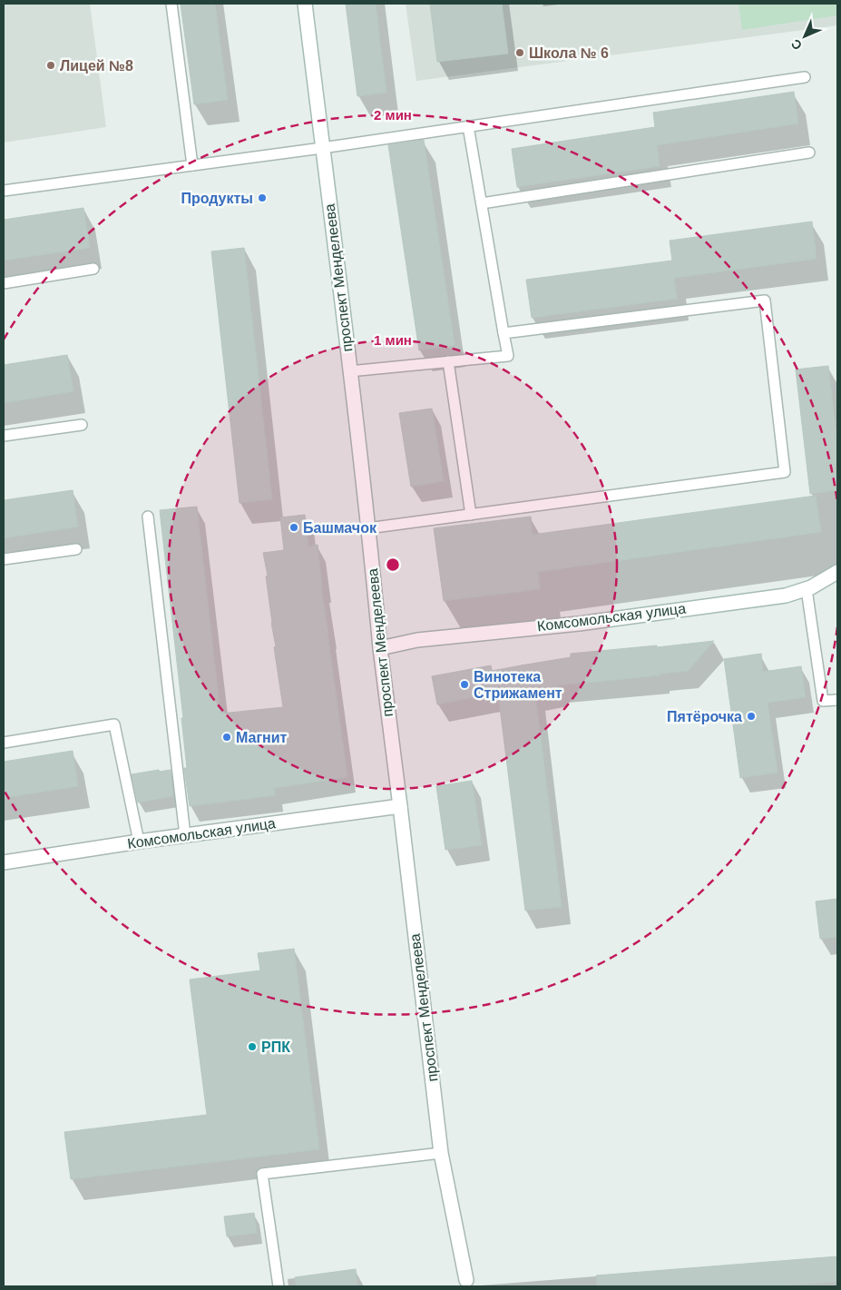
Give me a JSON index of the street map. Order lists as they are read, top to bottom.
{
  "streets": {
    "street": ["проспект Менделеева", "Комсомольская улица"]
  },
  "crossings": [
    ["проспект Менделеева", "Комсомольская улица"]
  ],
  "places": [
    "Школа № 6",
    "Лицей №8",
    "Продукты",
    "Башмачок",
    "Винотека Стрижамент",
    "Пятёрочка",
    "Магнит",
    "РПК"
  ],
  "north": "bottom left",
  "rings": ["2 мин", "1 мин"]
}
